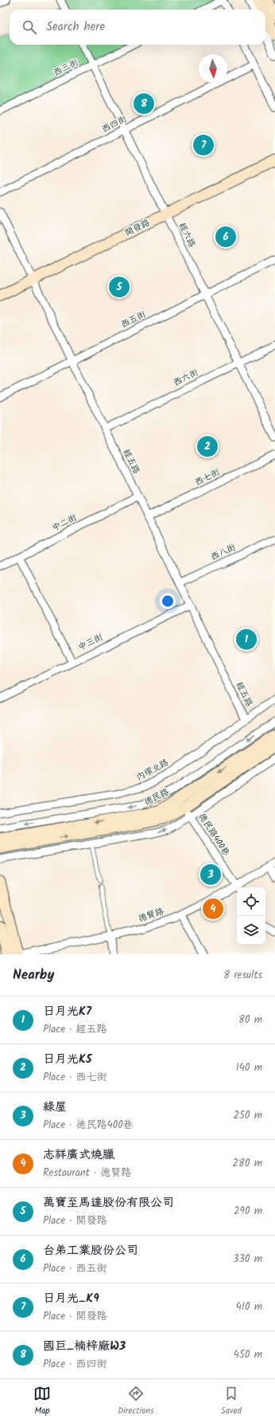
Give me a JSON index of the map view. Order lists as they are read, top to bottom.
{
  "streets": {
    "street": [
      "西三街",
      "西四街",
      "開發路",
      "經六路",
      "西五街",
      "西六街",
      "經五路",
      "西七街",
      "中二街",
      "西八街",
      "中三街",
      "內環北路",
      "德民路",
      "德民路400巷",
      "德賢路"
    ]
  },
  "crossings": [
    ["西三街", "經六路"],
    ["西四街", "經六路"],
    ["開發路", "經六路"],
    ["開發路", "經五路"],
    ["經六路", "西五街"],
    ["經六路", "西六街"],
    ["西五街", "經五路"],
    ["西六街", "經五路"],
    ["經五路", "西七街"],
    ["經五路", "中二街"],
    ["經五路", "西八街"],
    ["經五路", "中三街"],
    ["經五路", "內環北路"],
    ["德民路", "德民路400巷"]
  ],
  "north": "bottom",
  "page": {
    "search": "Search here",
    "pins": [
      "8",
      "7",
      "6",
      "5",
      "2",
      "1",
      "3",
      "4"
    ],
    "heading": ["Nearby", "8 results"],
    "list": [
      {
        "mark": "1",
        "name": "日月光K7",
        "note": "Place · 經五路",
        "value": "80 m"
      },
      {
        "mark": "2",
        "name": "日月光K5",
        "note": "Place · 西七街",
        "value": "140 m"
      },
      {
        "mark": "3",
        "name": "綠屋",
        "note": "Place · 德民路400巷",
        "value": "250 m"
      },
      {
        "mark": "4",
        "name": "志祥廣式燒臘",
        "note": "Restaurant · 德賢路",
        "value": "280 m"
      },
      {
        "mark": "5",
        "name": "萬寶至馬達股份有限公司",
        "note": "Place · 開發路",
        "value": "290 m"
      },
      {
        "mark": "6",
        "name": "台弟工業股份公司",
        "note": "Place · 西五街",
        "value": "330 m"
      },
      {
        "mark": "7",
        "name": "日月光_K9",
        "note": "Place · 開發路",
        "value": "410 m"
      },
      {
        "mark": "8",
        "name": "國巨_楠梓廠W3",
        "note": "Place · 西四街",
        "value": "450 m"
      }
    ],
    "nav": ["Map", "Directions", "Saved"]
  }
}
